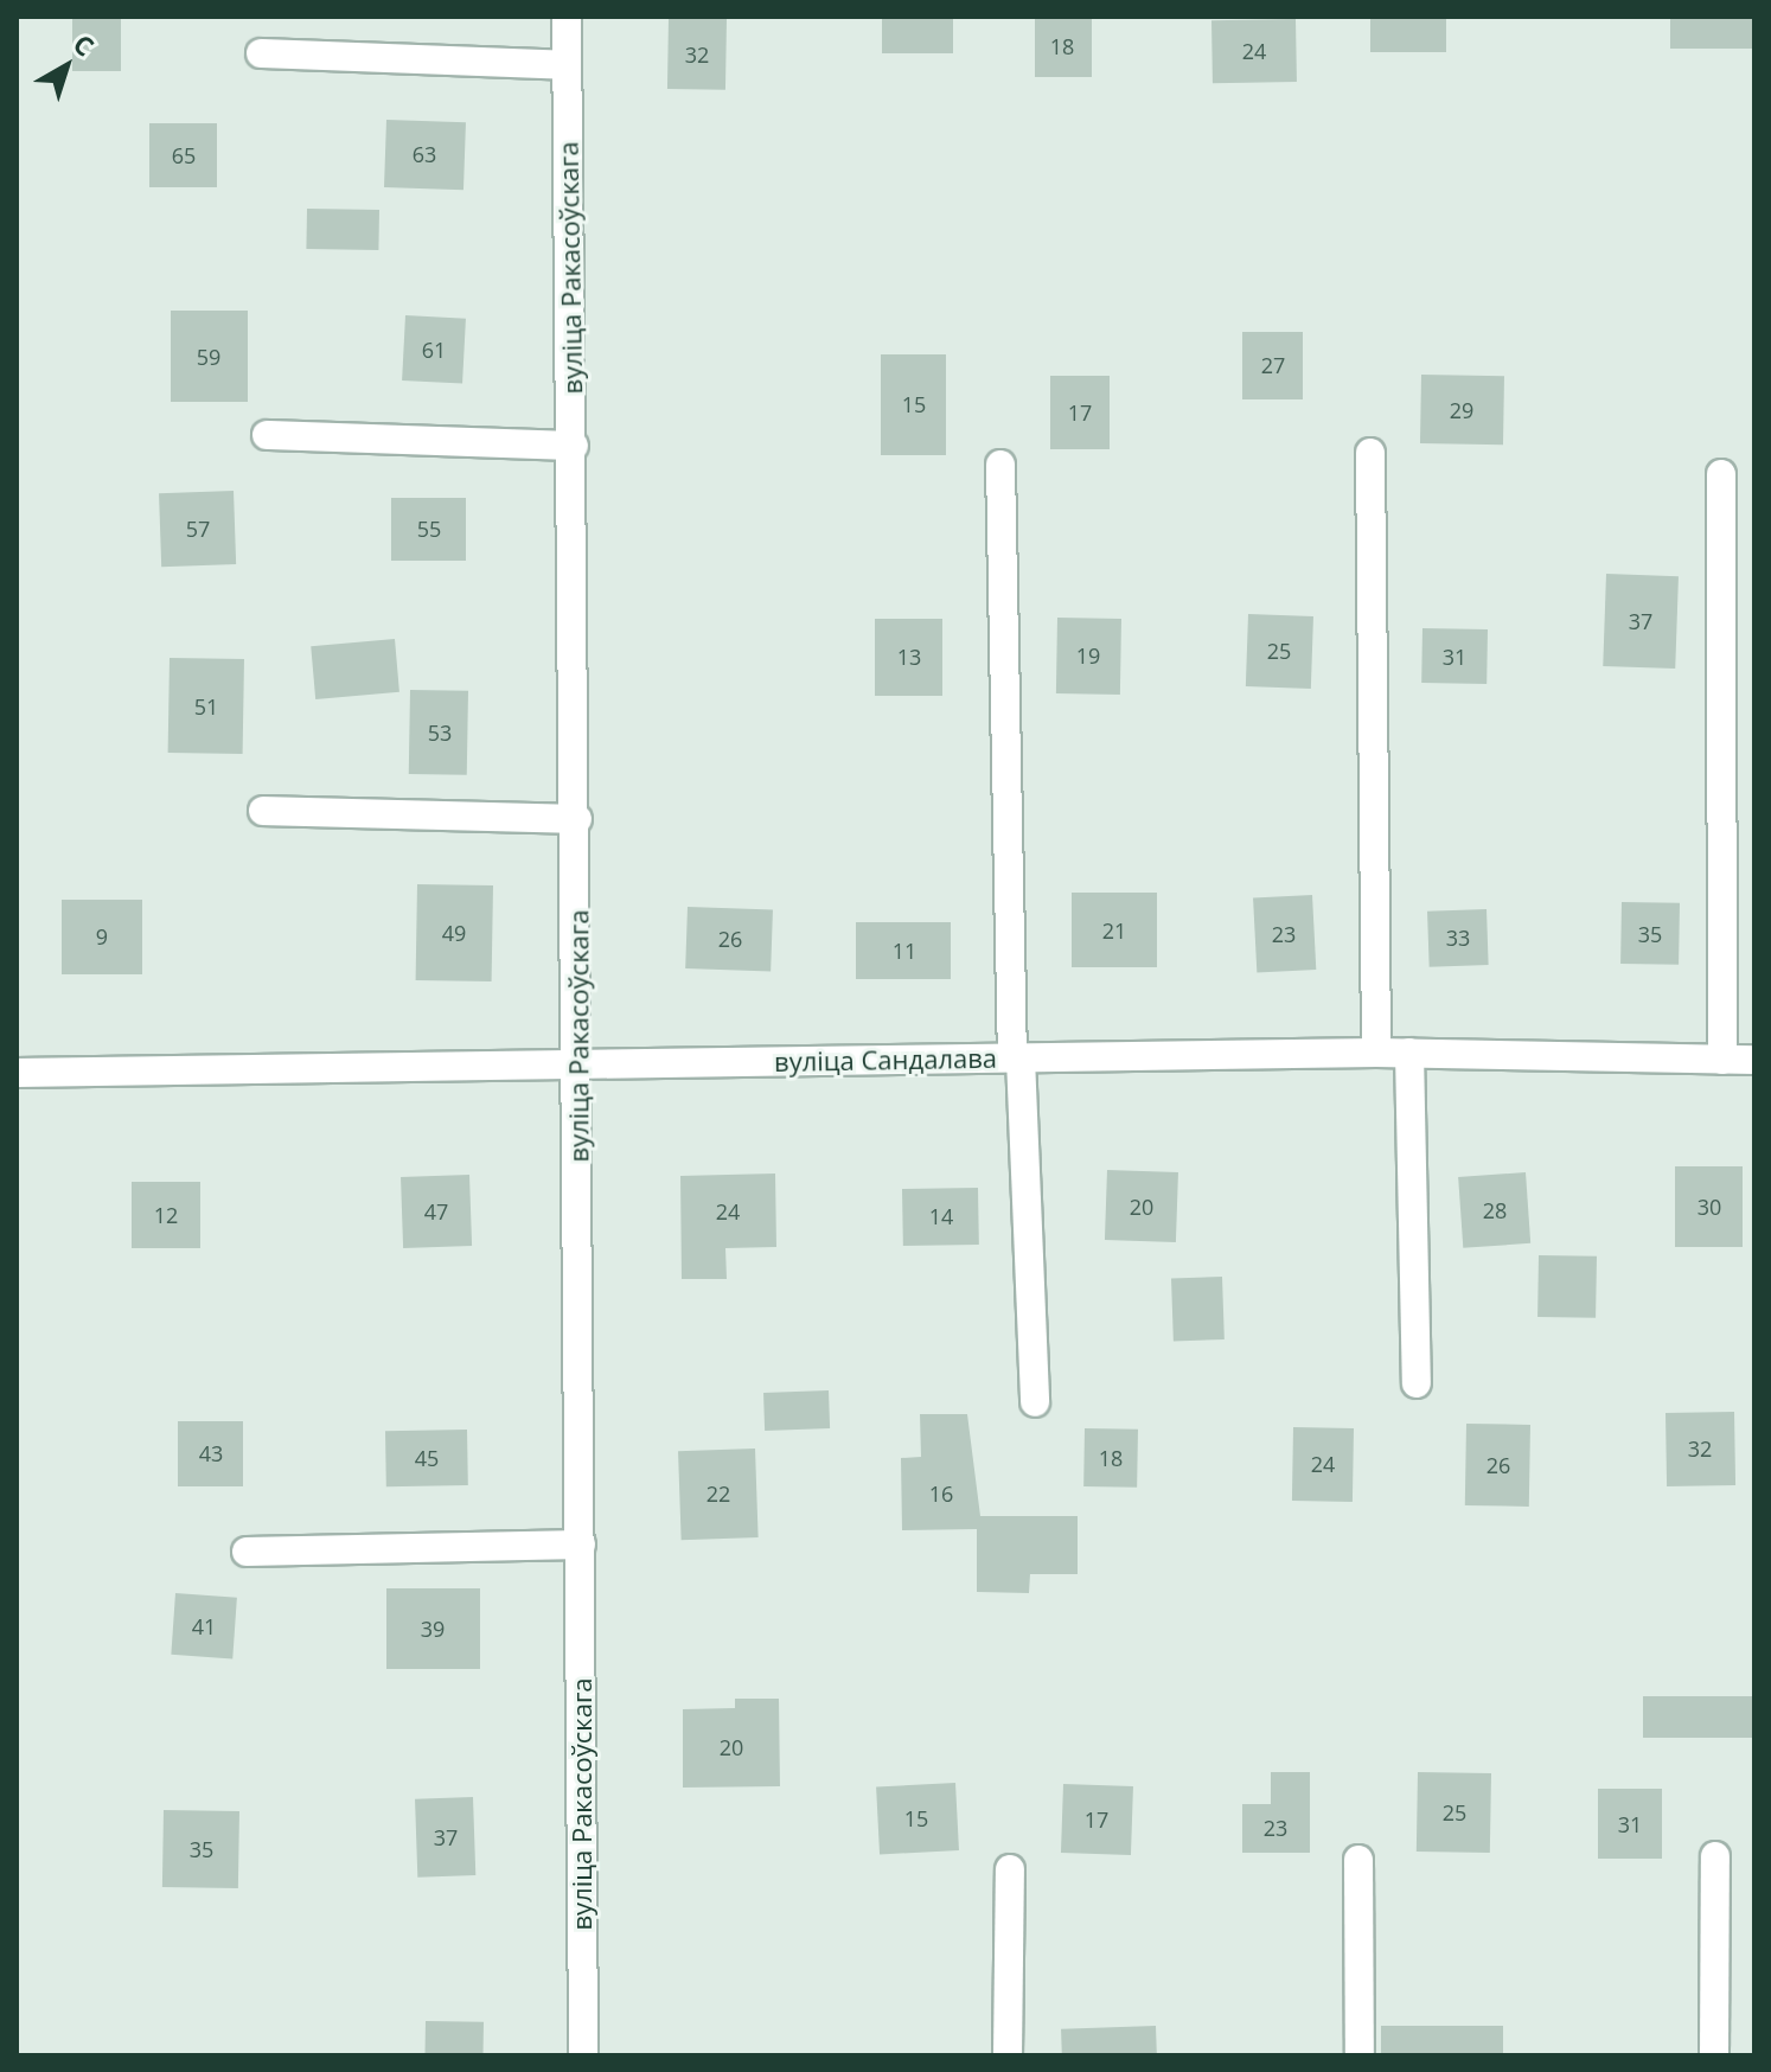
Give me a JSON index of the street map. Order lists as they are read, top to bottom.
{
  "streets": {
    "street": ["вуліца Ракасоўскага", "вуліца Сандалава"]
  },
  "crossings": [
    ["вуліца Ракасоўскага", "вуліца Сандалава"]
  ],
  "house_numbers": [
    "18",
    "24",
    "32",
    "63",
    "65",
    "61",
    "59",
    "27",
    "15",
    "29",
    "17",
    "57",
    "55",
    "37",
    "25",
    "19",
    "13",
    "31",
    "51",
    "53",
    "21",
    "49",
    "23",
    "35",
    "9",
    "33",
    "26",
    "11",
    "20",
    "30",
    "28",
    "47",
    "24",
    "12",
    "14",
    "32",
    "43",
    "45",
    "18",
    "24",
    "26",
    "22",
    "16",
    "41",
    "39",
    "20",
    "25",
    "15",
    "17",
    "31",
    "23",
    "37",
    "35"
  ],
  "north": "top right"
}
